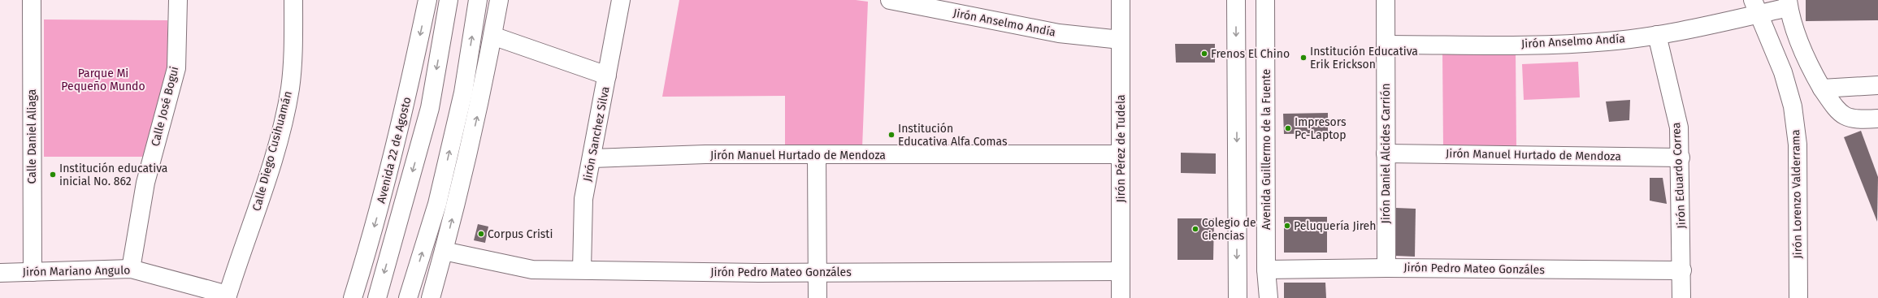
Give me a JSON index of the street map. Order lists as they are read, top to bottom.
{
  "streets": {
    "street": [
      "Jirón Anselmo Andía",
      "Calle José Bogui",
      "Jirón Sanchez Silva",
      "Calle Daniel Aliaga",
      "Jirón Pérez de Tudela",
      "Avenida Guillermo de la Fuente",
      "Avenida 22 de Agosto",
      "Calle Diego Cusihuamán",
      "Jirón Daniel Alcides Carrión",
      "Jirón Manuel Hurtado de Mendoza",
      "Jirón Eduardo Correa",
      "Jirón Lorenzo Valderrama",
      "Jirón Pedro Mateo Gonzáles",
      "Jirón Mariano Angulo"
    ]
  },
  "crossings": [
    ["Jirón Anselmo Andía", "Jirón Pérez de Tudela"],
    ["Jirón Anselmo Andía", "Jirón Daniel Alcides Carrión"],
    ["Jirón Anselmo Andía", "Jirón Eduardo Correa"],
    ["Jirón Anselmo Andía", "Jirón Lorenzo Valderrama"],
    ["Calle José Bogui", "Jirón Mariano Angulo"],
    ["Jirón Sanchez Silva", "Jirón Manuel Hurtado de Mendoza"],
    ["Jirón Sanchez Silva", "Jirón Pedro Mateo Gonzáles"],
    ["Calle Daniel Aliaga", "Jirón Mariano Angulo"],
    ["Jirón Pérez de Tudela", "Jirón Manuel Hurtado de Mendoza"],
    ["Jirón Pérez de Tudela", "Jirón Pedro Mateo Gonzáles"],
    ["Avenida Guillermo de la Fuente", "Jirón Pedro Mateo Gonzáles"],
    ["Calle Diego Cusihuamán", "Jirón Mariano Angulo"],
    ["Jirón Daniel Alcides Carrión", "Jirón Manuel Hurtado de Mendoza"],
    ["Jirón Daniel Alcides Carrión", "Jirón Pedro Mateo Gonzáles"],
    ["Jirón Manuel Hurtado de Mendoza", "Jirón Eduardo Correa"],
    ["Jirón Eduardo Correa", "Jirón Pedro Mateo Gonzáles"]
  ],
  "parks": ["Parque Mi Pequeño Mundo"],
  "places": [
    "Frenos El Chino",
    "Institución Educativa Erik Erickson",
    "Impresors Pc-Laptop",
    "Institución Educativa Alfa Comas",
    "Institución educativa inicial No. 862",
    "Peluquería Jireh",
    "Colegio de Ciencias",
    "Corpus Cristi"
  ]
}
